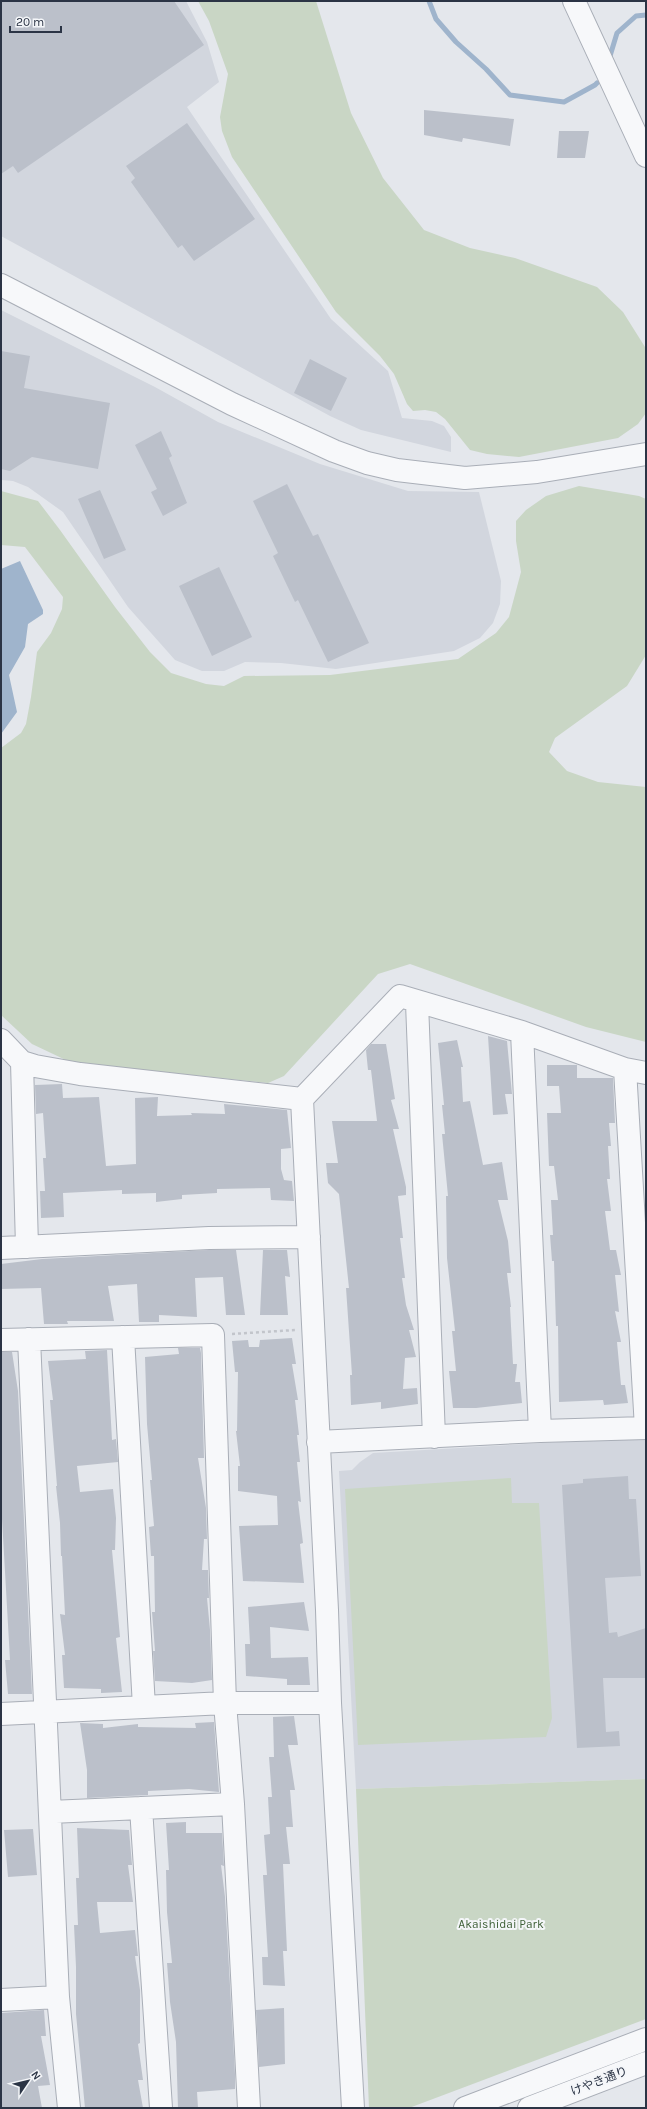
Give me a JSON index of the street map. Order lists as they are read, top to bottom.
{
  "streets": {
    "street": ["けやき通り"]
  },
  "parks": ["Akaishidai Park"],
  "scale_bar": "20 m",
  "north": "top right"
}
